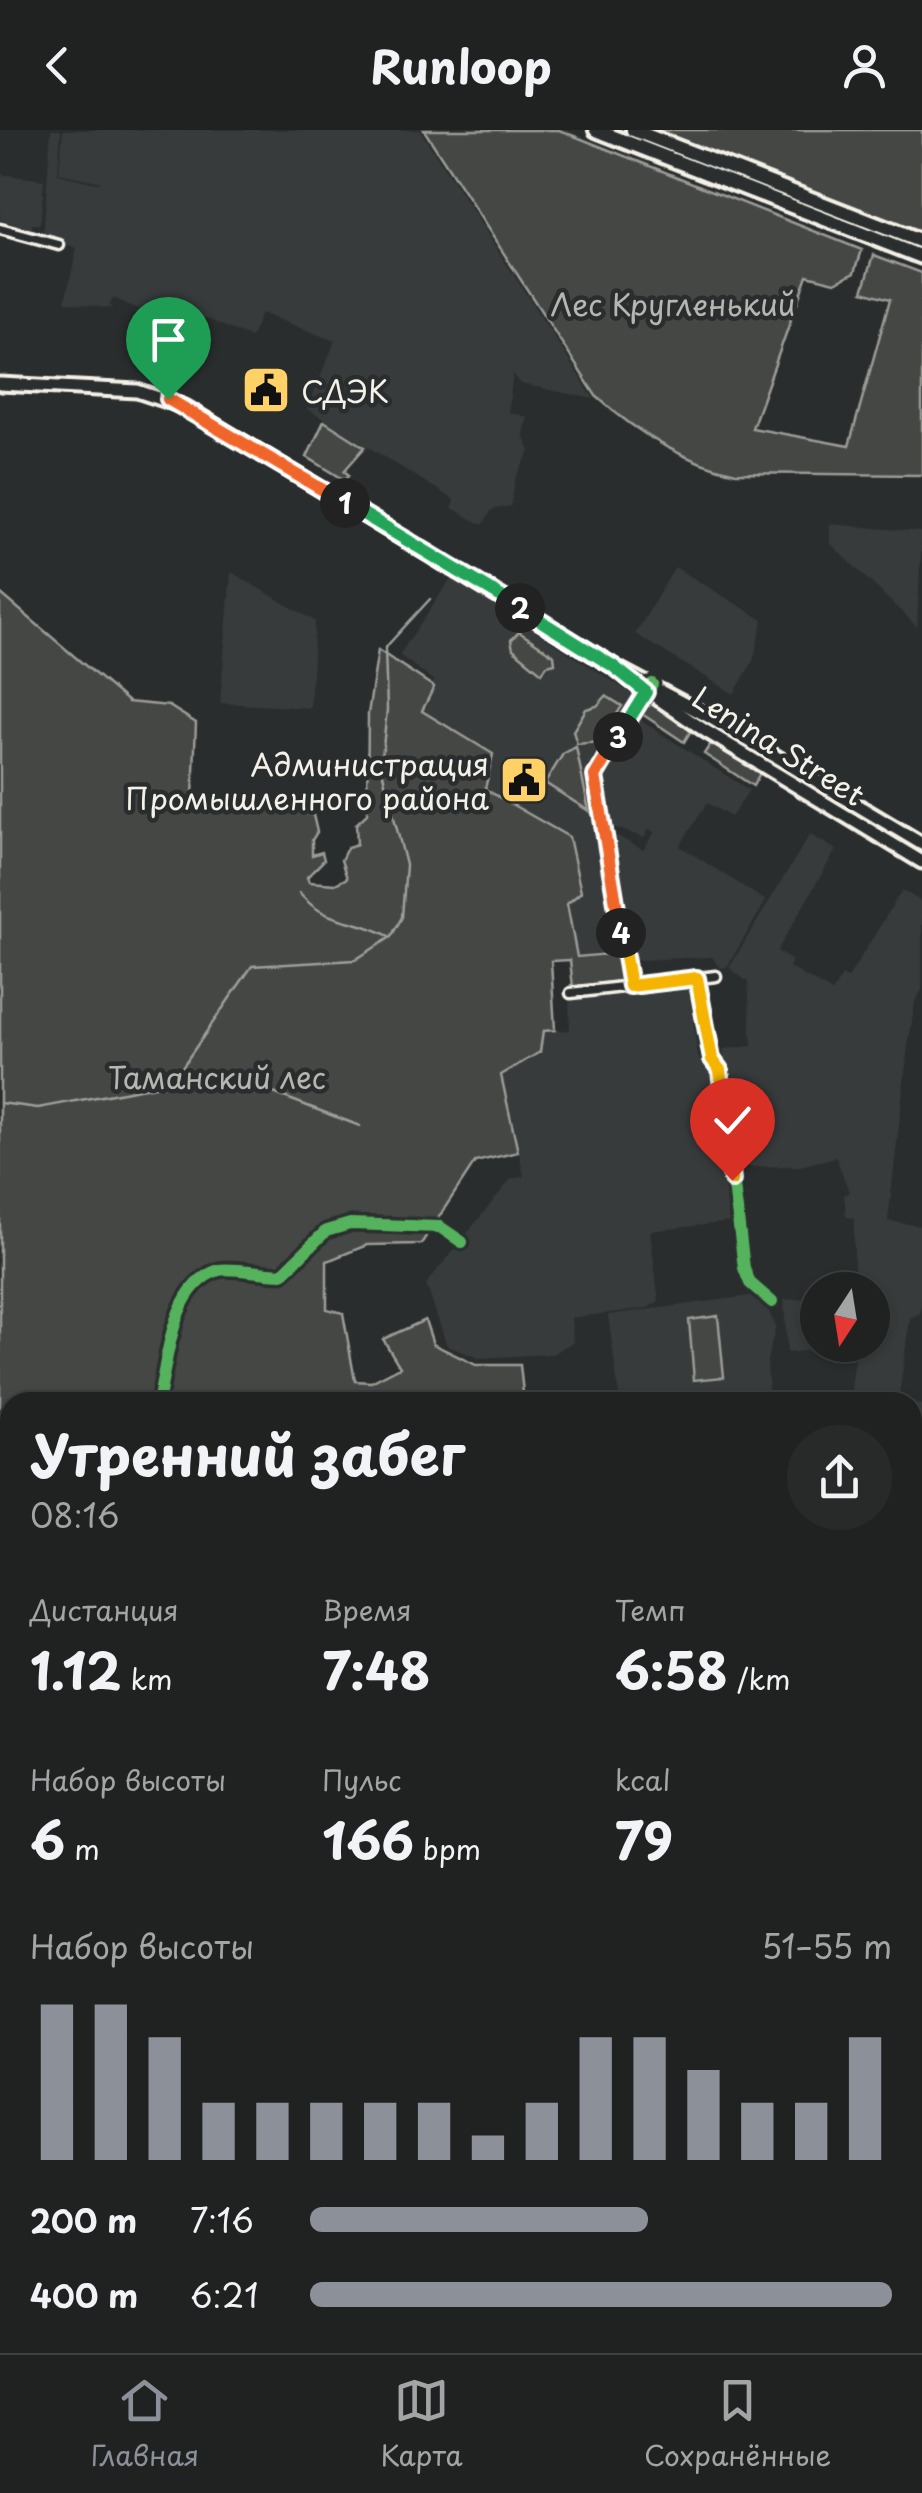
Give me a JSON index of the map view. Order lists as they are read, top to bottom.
{
  "streets": {
    "main road": ["Lenina Street"]
  },
  "parks": ["Лес Кругленький", "Таманский лес"],
  "places": {
    "public building": ["СДЭК", "Администрация Промышленного района"]
  },
  "north": "bottom",
  "page": {
    "header": "Runloop",
    "pins": [
      "1",
      "2",
      "3",
      "4"
    ],
    "heading": ["Утренний забег", "08:16"],
    "stats": [
      ["Дистанция", "1.12 km"],
      ["Время", "7:48"],
      ["Темп", "6:58 /km"],
      ["Набор высоты", "6 m"],
      ["Пульс", "166 bpm"],
      ["kcal", "79"]
    ],
    "chart": ["Набор высоты", "51–55 m"],
    "list": [
      {
        "name": "200 m",
        "note": "7:16"
      },
      {
        "name": "400 m",
        "note": "6:21"
      }
    ],
    "tabs": ["Главная", "Карта", "Сохранённые"]
  }
}
